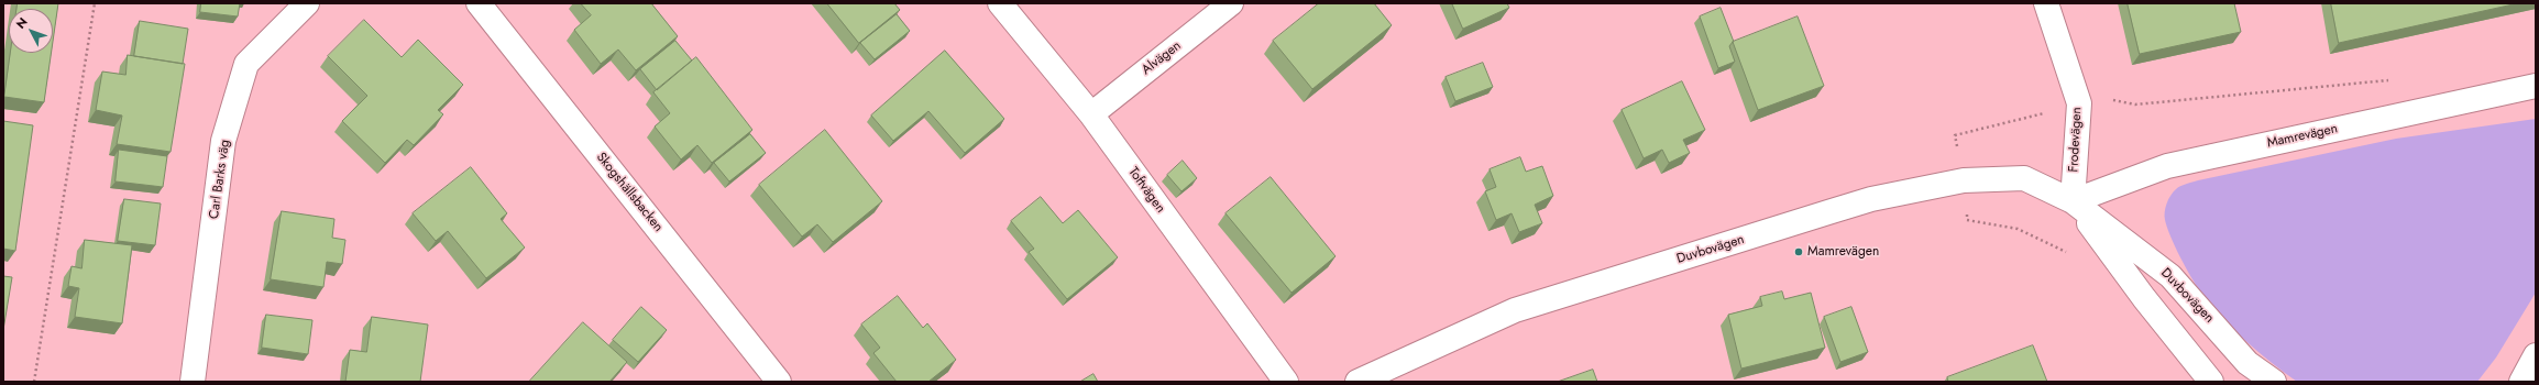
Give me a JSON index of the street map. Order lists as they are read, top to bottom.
{
  "streets": {
    "street": [
      "Alvägen",
      "Mamrevägen",
      "Frodevägen",
      "Carl Barks väg",
      "Toftvägen",
      "Skogshällsbacken",
      "Duvbovägen"
    ]
  },
  "crossings": [
    ["Alvägen", "Toftvägen"],
    ["Mamrevägen", "Frodevägen"],
    ["Mamrevägen", "Duvbovägen"],
    ["Frodevägen", "Duvbovägen"]
  ],
  "places": ["Mamrevägen"],
  "north": "top left"
}
